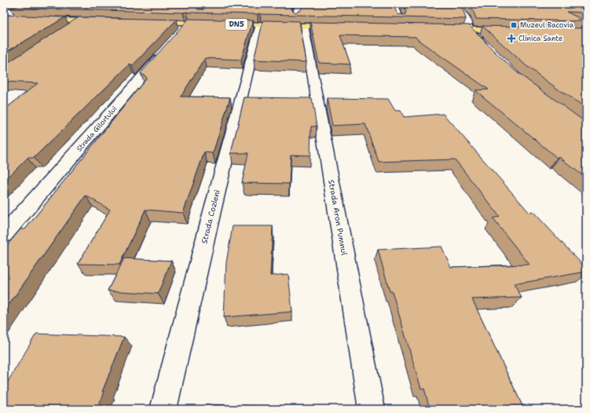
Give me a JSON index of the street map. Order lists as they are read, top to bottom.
{
  "streets": {
    "main road": ["DN5"],
    "street": ["Strada Gilortului", "Strada Cozieni", "Strada Aron Pumnul"]
  },
  "crossings": [
    ["DN5", "Strada Cozieni"],
    ["DN5", "Strada Aron Pumnul"]
  ],
  "places": {
    "transit": ["Muzeul Bacovia"],
    "health": ["Clinica Sante"]
  }
}
